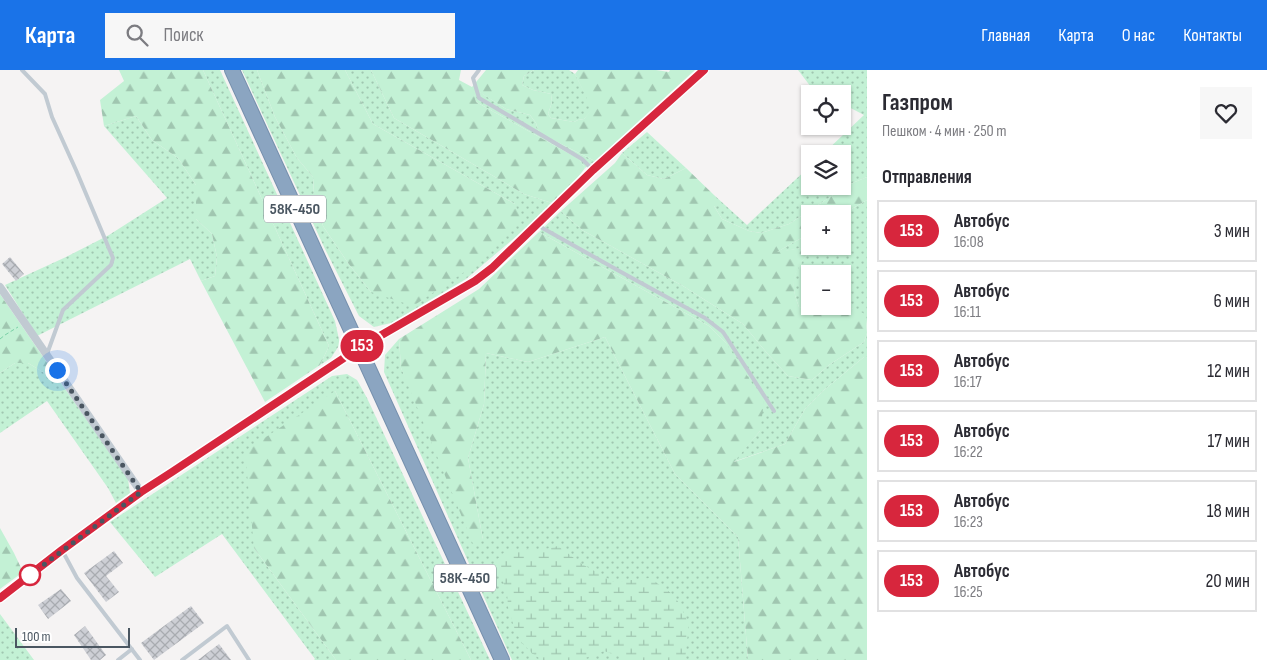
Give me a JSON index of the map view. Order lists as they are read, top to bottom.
{
  "streets": {
    "highway": ["58К-450"]
  },
  "lines": ["bus line 153"],
  "scale_bar": "100 m",
  "page": {
    "header": "Карта",
    "search": "Поиск",
    "nav": [
      "Главная",
      "Карта",
      "О нас",
      "Контакты"
    ],
    "on_map": "153",
    "heading": [
      ["Газпром", "Пешком · 4 мин · 250 m"],
      "Отправления"
    ],
    "map_buttons": ["+", "−"],
    "list": [
      {
        "mark": "153",
        "name": "Автобус",
        "note": "16:08",
        "value": "3 мин"
      },
      {
        "mark": "153",
        "name": "Автобус",
        "note": "16:11",
        "value": "6 мин"
      },
      {
        "mark": "153",
        "name": "Автобус",
        "note": "16:17",
        "value": "12 мин"
      },
      {
        "mark": "153",
        "name": "Автобус",
        "note": "16:22",
        "value": "17 мин"
      },
      {
        "mark": "153",
        "name": "Автобус",
        "note": "16:23",
        "value": "18 мин"
      },
      {
        "mark": "153",
        "name": "Автобус",
        "note": "16:25",
        "value": "20 мин"
      }
    ],
    "scale": "100 m"
  }
}
